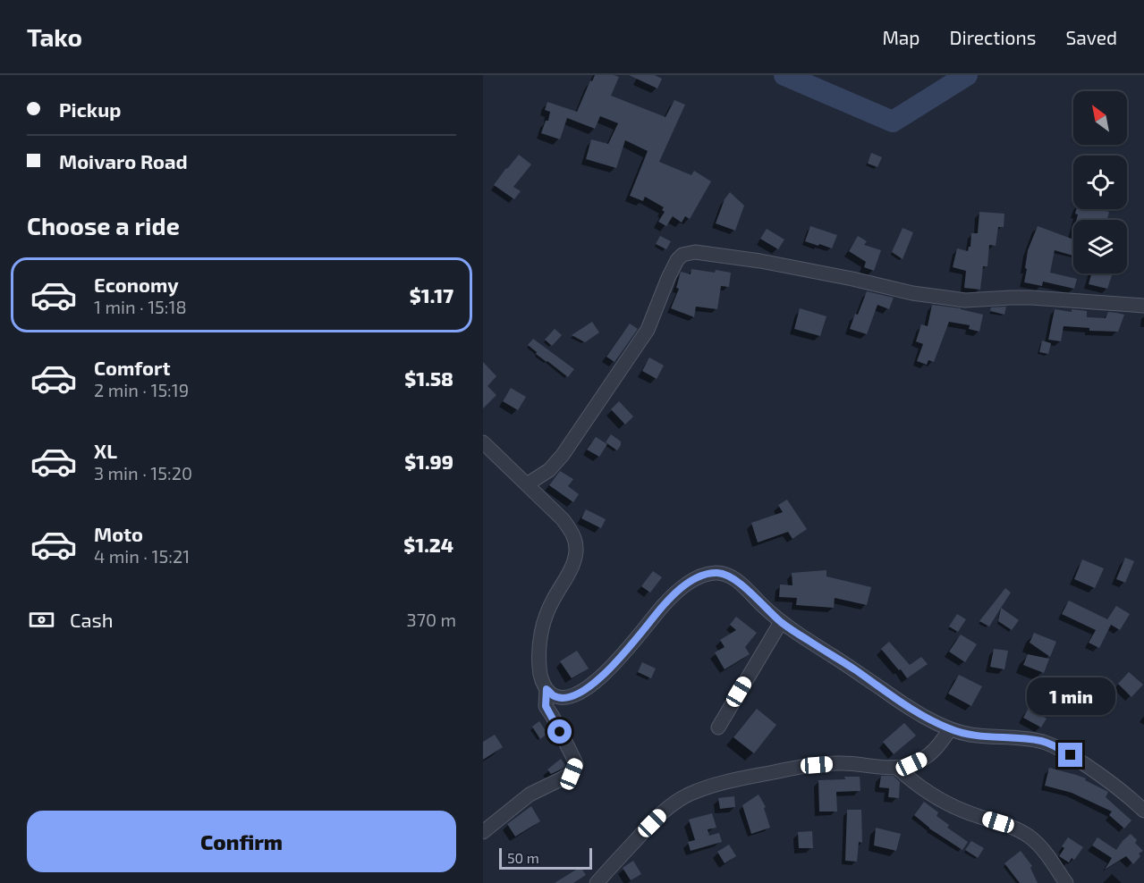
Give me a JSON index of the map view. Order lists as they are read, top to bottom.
{
  "scale_bar": "50 m",
  "north": "top left",
  "page": {
    "header": "Tako",
    "nav": ["Map", "Directions", "Saved"],
    "banner": ["Pickup", "Moivaro Road"],
    "heading": "Choose a ride",
    "list": [
      {
        "name": "Economy",
        "note": "1 min · 15:18",
        "value": "$1.17"
      },
      {
        "name": "Comfort",
        "note": "2 min · 15:19",
        "value": "$1.58"
      },
      {
        "name": "XL",
        "note": "3 min · 15:20",
        "value": "$1.99"
      },
      {
        "name": "Moto",
        "note": "4 min · 15:21",
        "value": "$1.24"
      }
    ],
    "pay": ["Cash", "370 m"],
    "bubble": "1 min",
    "buttons": "Confirm",
    "scale": "50 m"
  }
}
